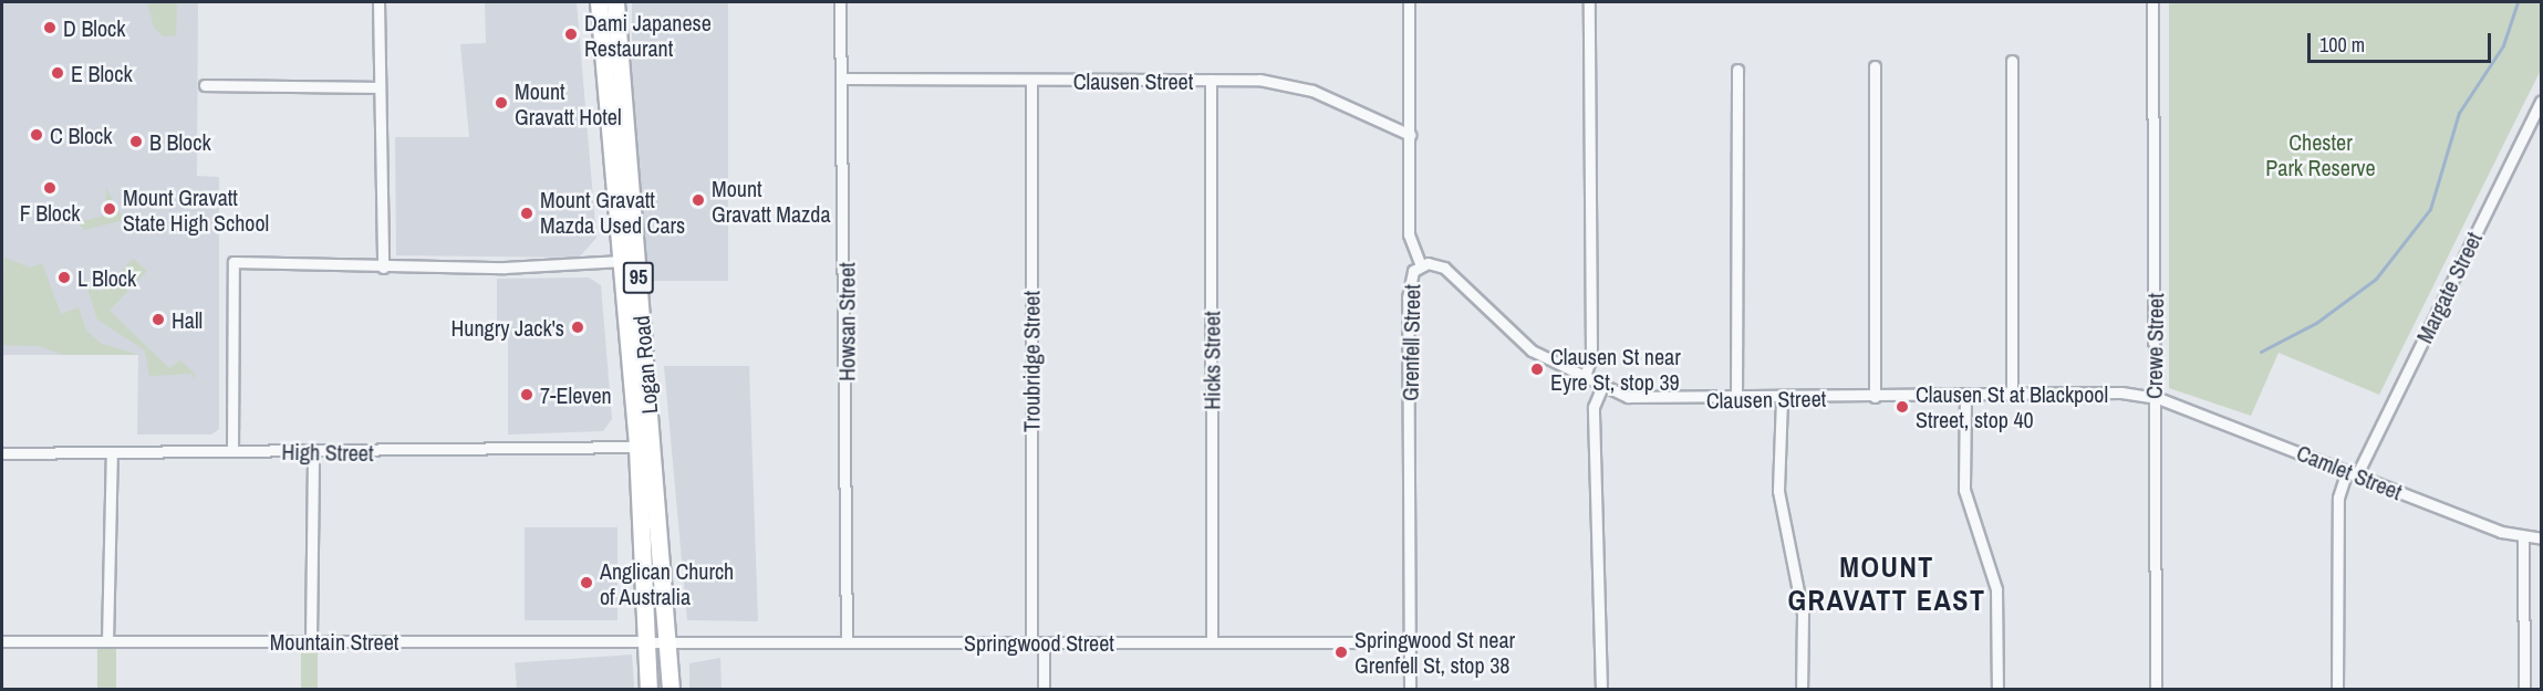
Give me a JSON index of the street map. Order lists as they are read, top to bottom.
{
  "streets": {
    "main road": ["95", "Logan Road"],
    "street": [
      "Clausen Street",
      "Margate Street",
      "Howsan Street",
      "Grenfell Street",
      "Crewe Street",
      "Hicks Street",
      "Troubridge Street",
      "High Street",
      "Camlet Street",
      "Mountain Street",
      "Springwood Street"
    ]
  },
  "crossings": [
    ["Clausen Street", "Howsan Street"],
    ["Clausen Street", "Grenfell Street"],
    ["Clausen Street", "Crewe Street"],
    ["Clausen Street", "Hicks Street"],
    ["Clausen Street", "Troubridge Street"],
    ["Clausen Street", "Camlet Street"],
    ["Margate Street", "Camlet Street"],
    ["Howsan Street", "Springwood Street"],
    ["Grenfell Street", "Springwood Street"],
    ["Crewe Street", "Camlet Street"],
    ["Hicks Street", "Springwood Street"],
    ["Troubridge Street", "Springwood Street"],
    ["Logan Road", "High Street"],
    ["Logan Road", "Mountain Street"],
    ["Logan Road", "Springwood Street"],
    ["Mountain Street", "Springwood Street"]
  ],
  "districts": ["MOUNT GRAVATT EAST"],
  "parks": ["Chester Park Reserve"],
  "places": [
    "D Block",
    "Dami Japanese Restaurant",
    "E Block",
    "Mount Gravatt Hotel",
    "C Block",
    "B Block",
    "F Block",
    "Mount Gravatt Mazda",
    "Mount Gravatt State High School",
    "Mount Gravatt Mazda Used Cars",
    "L Block",
    "Hall",
    "Hungry Jack's",
    "Clausen St near Eyre St, stop 39",
    "7-Eleven",
    "Clausen St at Blackpool Street, stop 40",
    "Anglican Church of Australia",
    "Springwood St near Grenfell St, stop 38"
  ],
  "scale_bar": "100 m"
}
